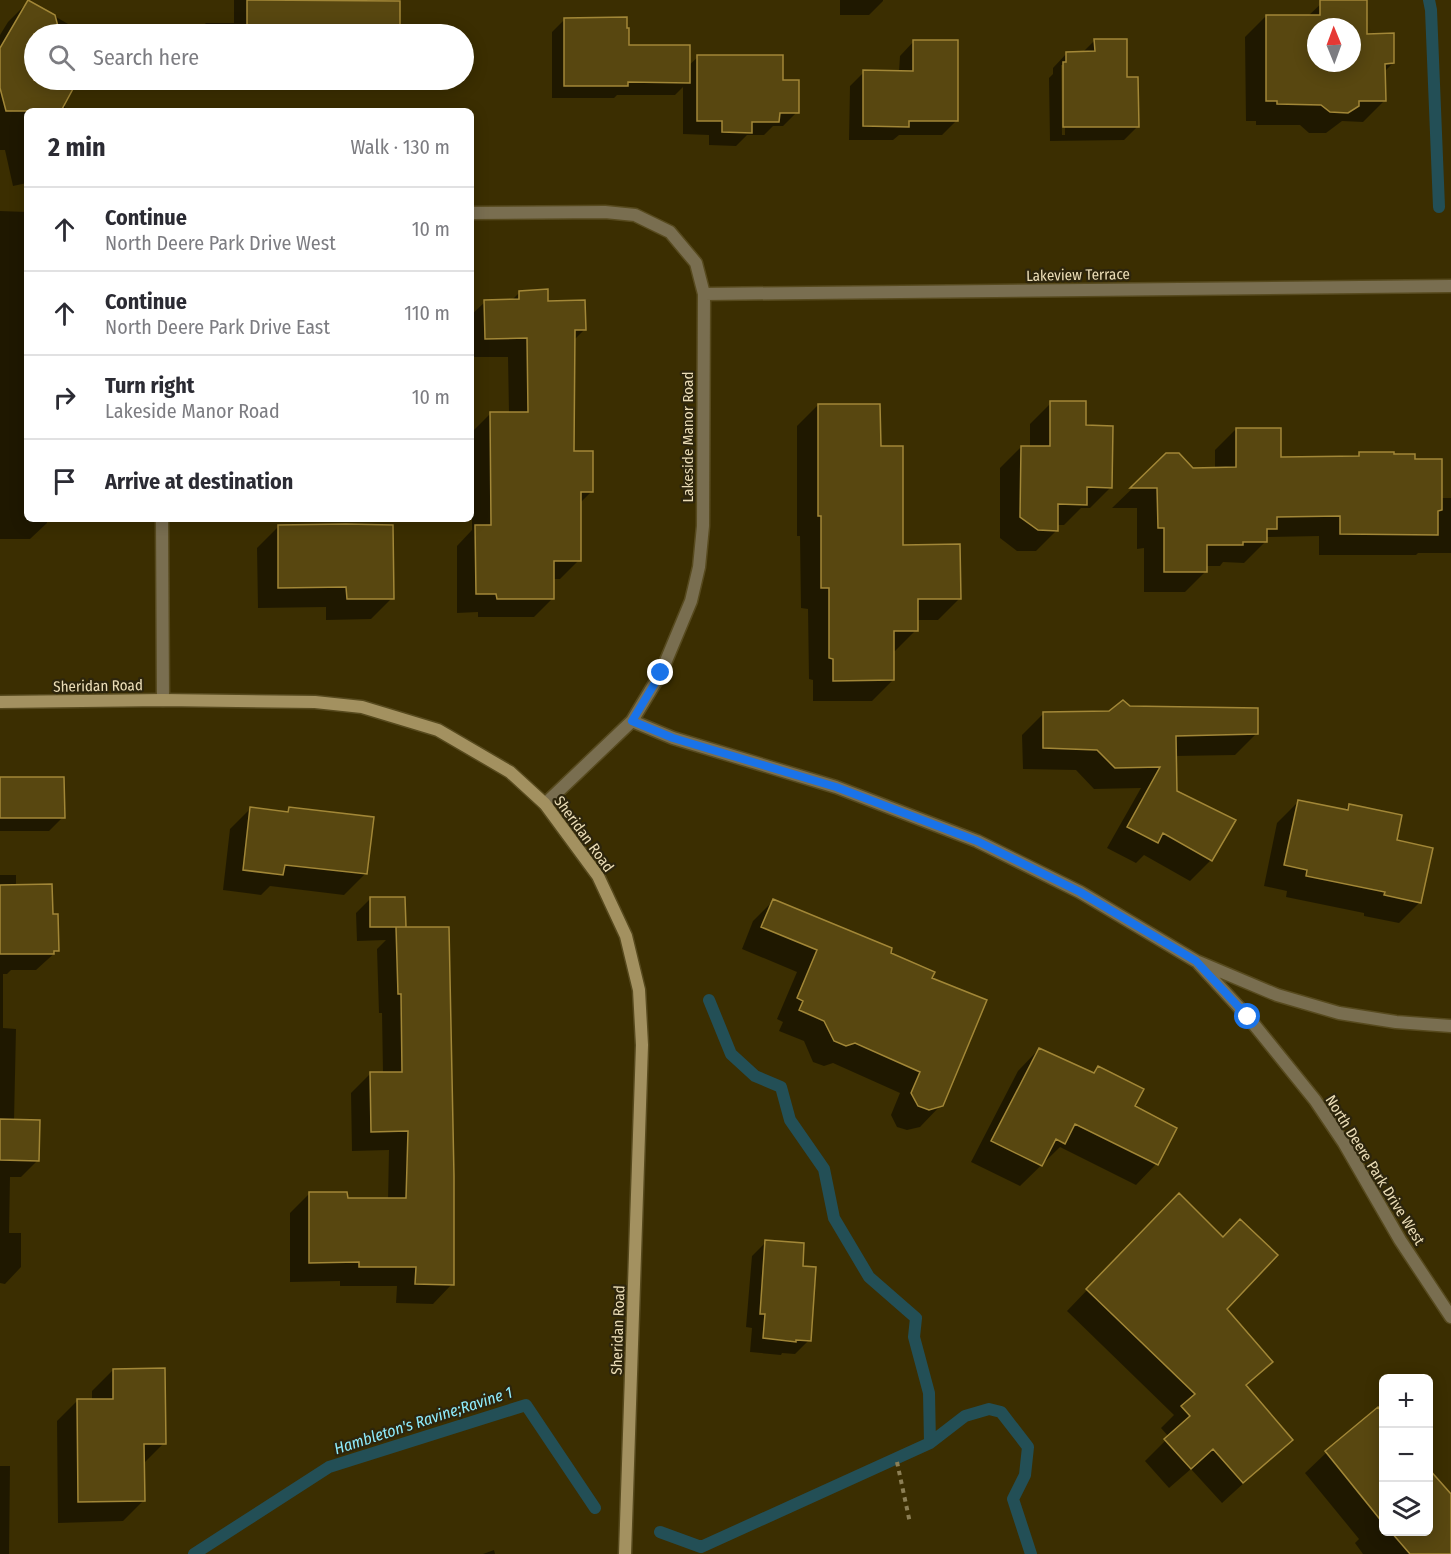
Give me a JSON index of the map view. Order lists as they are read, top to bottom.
{
  "streets": {
    "street": [
      "Lakeview Terrace",
      "Lakeside Manor Road",
      "Sheridan Road",
      "North Deere Park Drive West"
    ]
  },
  "crossings": [
    ["Lakeview Terrace", "Lakeside Manor Road"],
    ["Lakeside Manor Road", "Sheridan Road"]
  ],
  "water": ["Hambleton's Ravine;Ravine 1"],
  "north": "top",
  "page": {
    "search": "Search here",
    "heading": ["2 min", "Walk · 130 m"],
    "list": [
      ["Continue", "North Deere Park Drive West", "10 m"],
      ["Continue", "North Deere Park Drive East", "110 m"],
      ["Turn right", "Lakeside Manor Road", "10 m"],
      "Arrive at destination"
    ],
    "map_buttons": ["+", "−"]
  }
}
